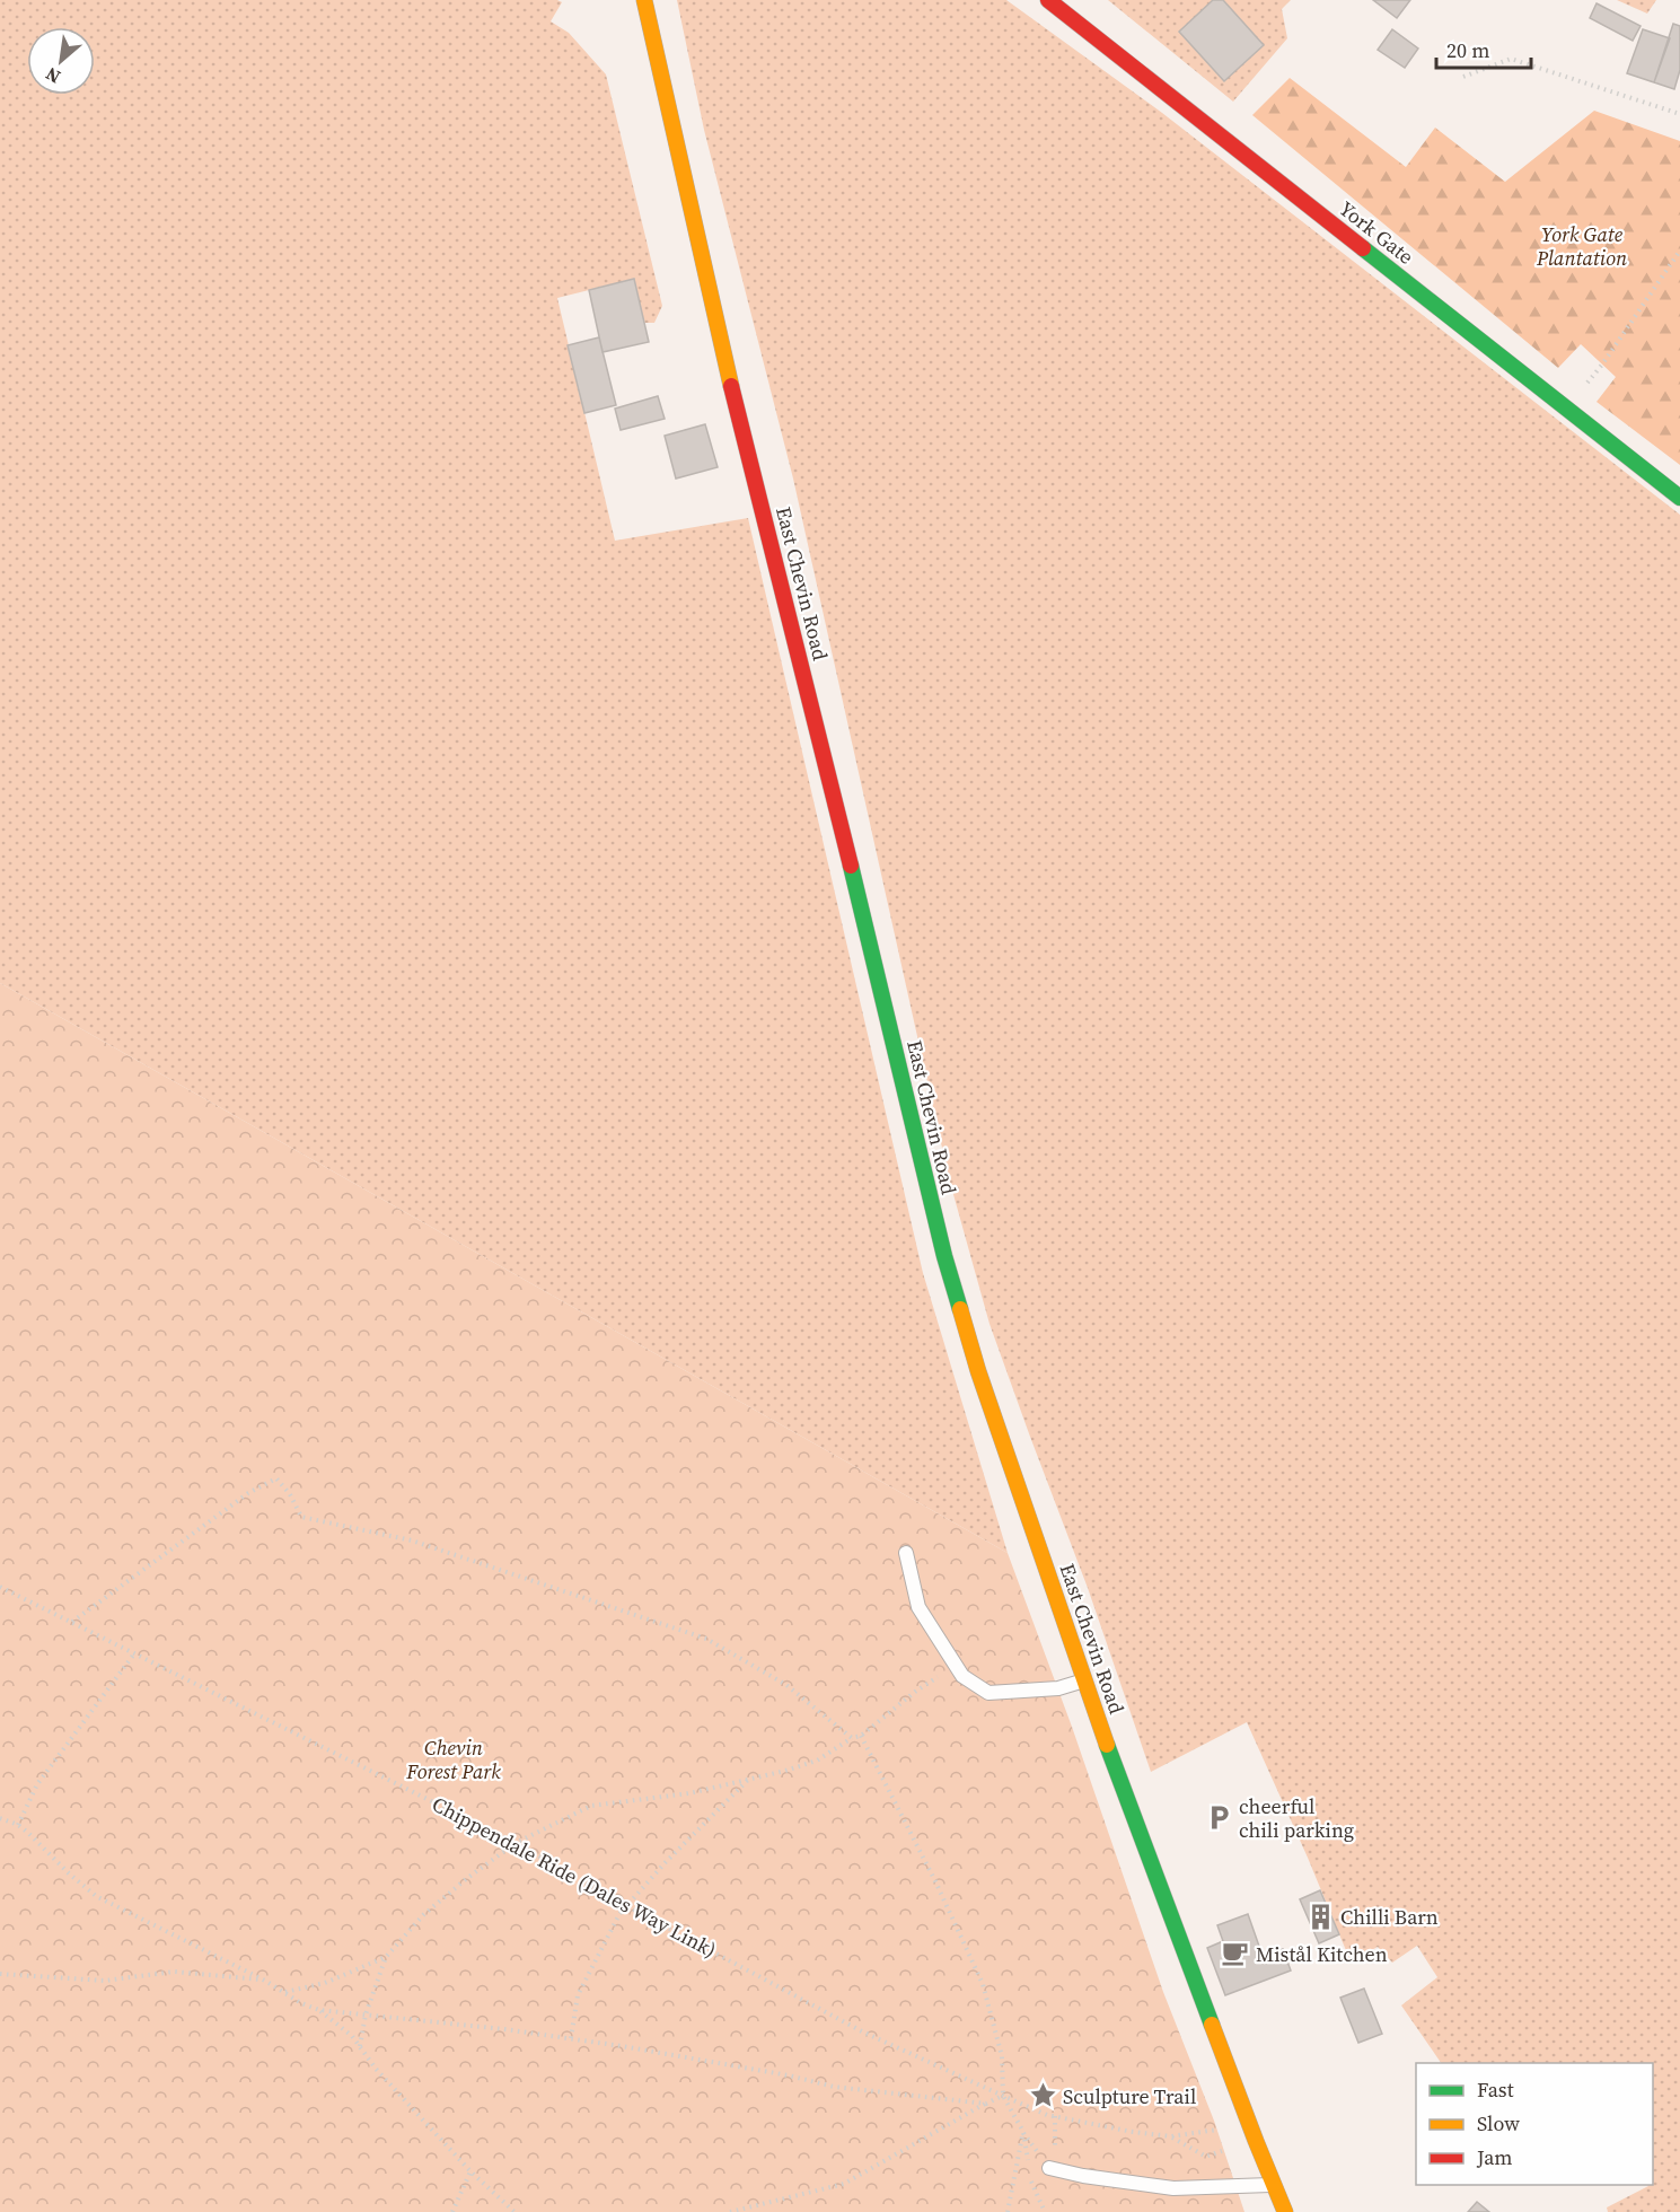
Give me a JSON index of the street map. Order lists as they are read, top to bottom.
{
  "streets": {
    "street": ["York Gate", "East Chevin Road"],
    "path": ["Chippendale Ride (Dales Way Link)"]
  },
  "parks": ["York Gate Plantation", "Chevin Forest Park"],
  "places": {
    "parking": ["cheerful chili parking"],
    "building": ["Chilli Barn"],
    "cafe": ["Mistål Kitchen"],
    "place": ["Sculpture Trail"]
  },
  "legend": ["Fast", "Slow", "Jam"],
  "scale_bar": "20 m",
  "north": "bottom left"
}
